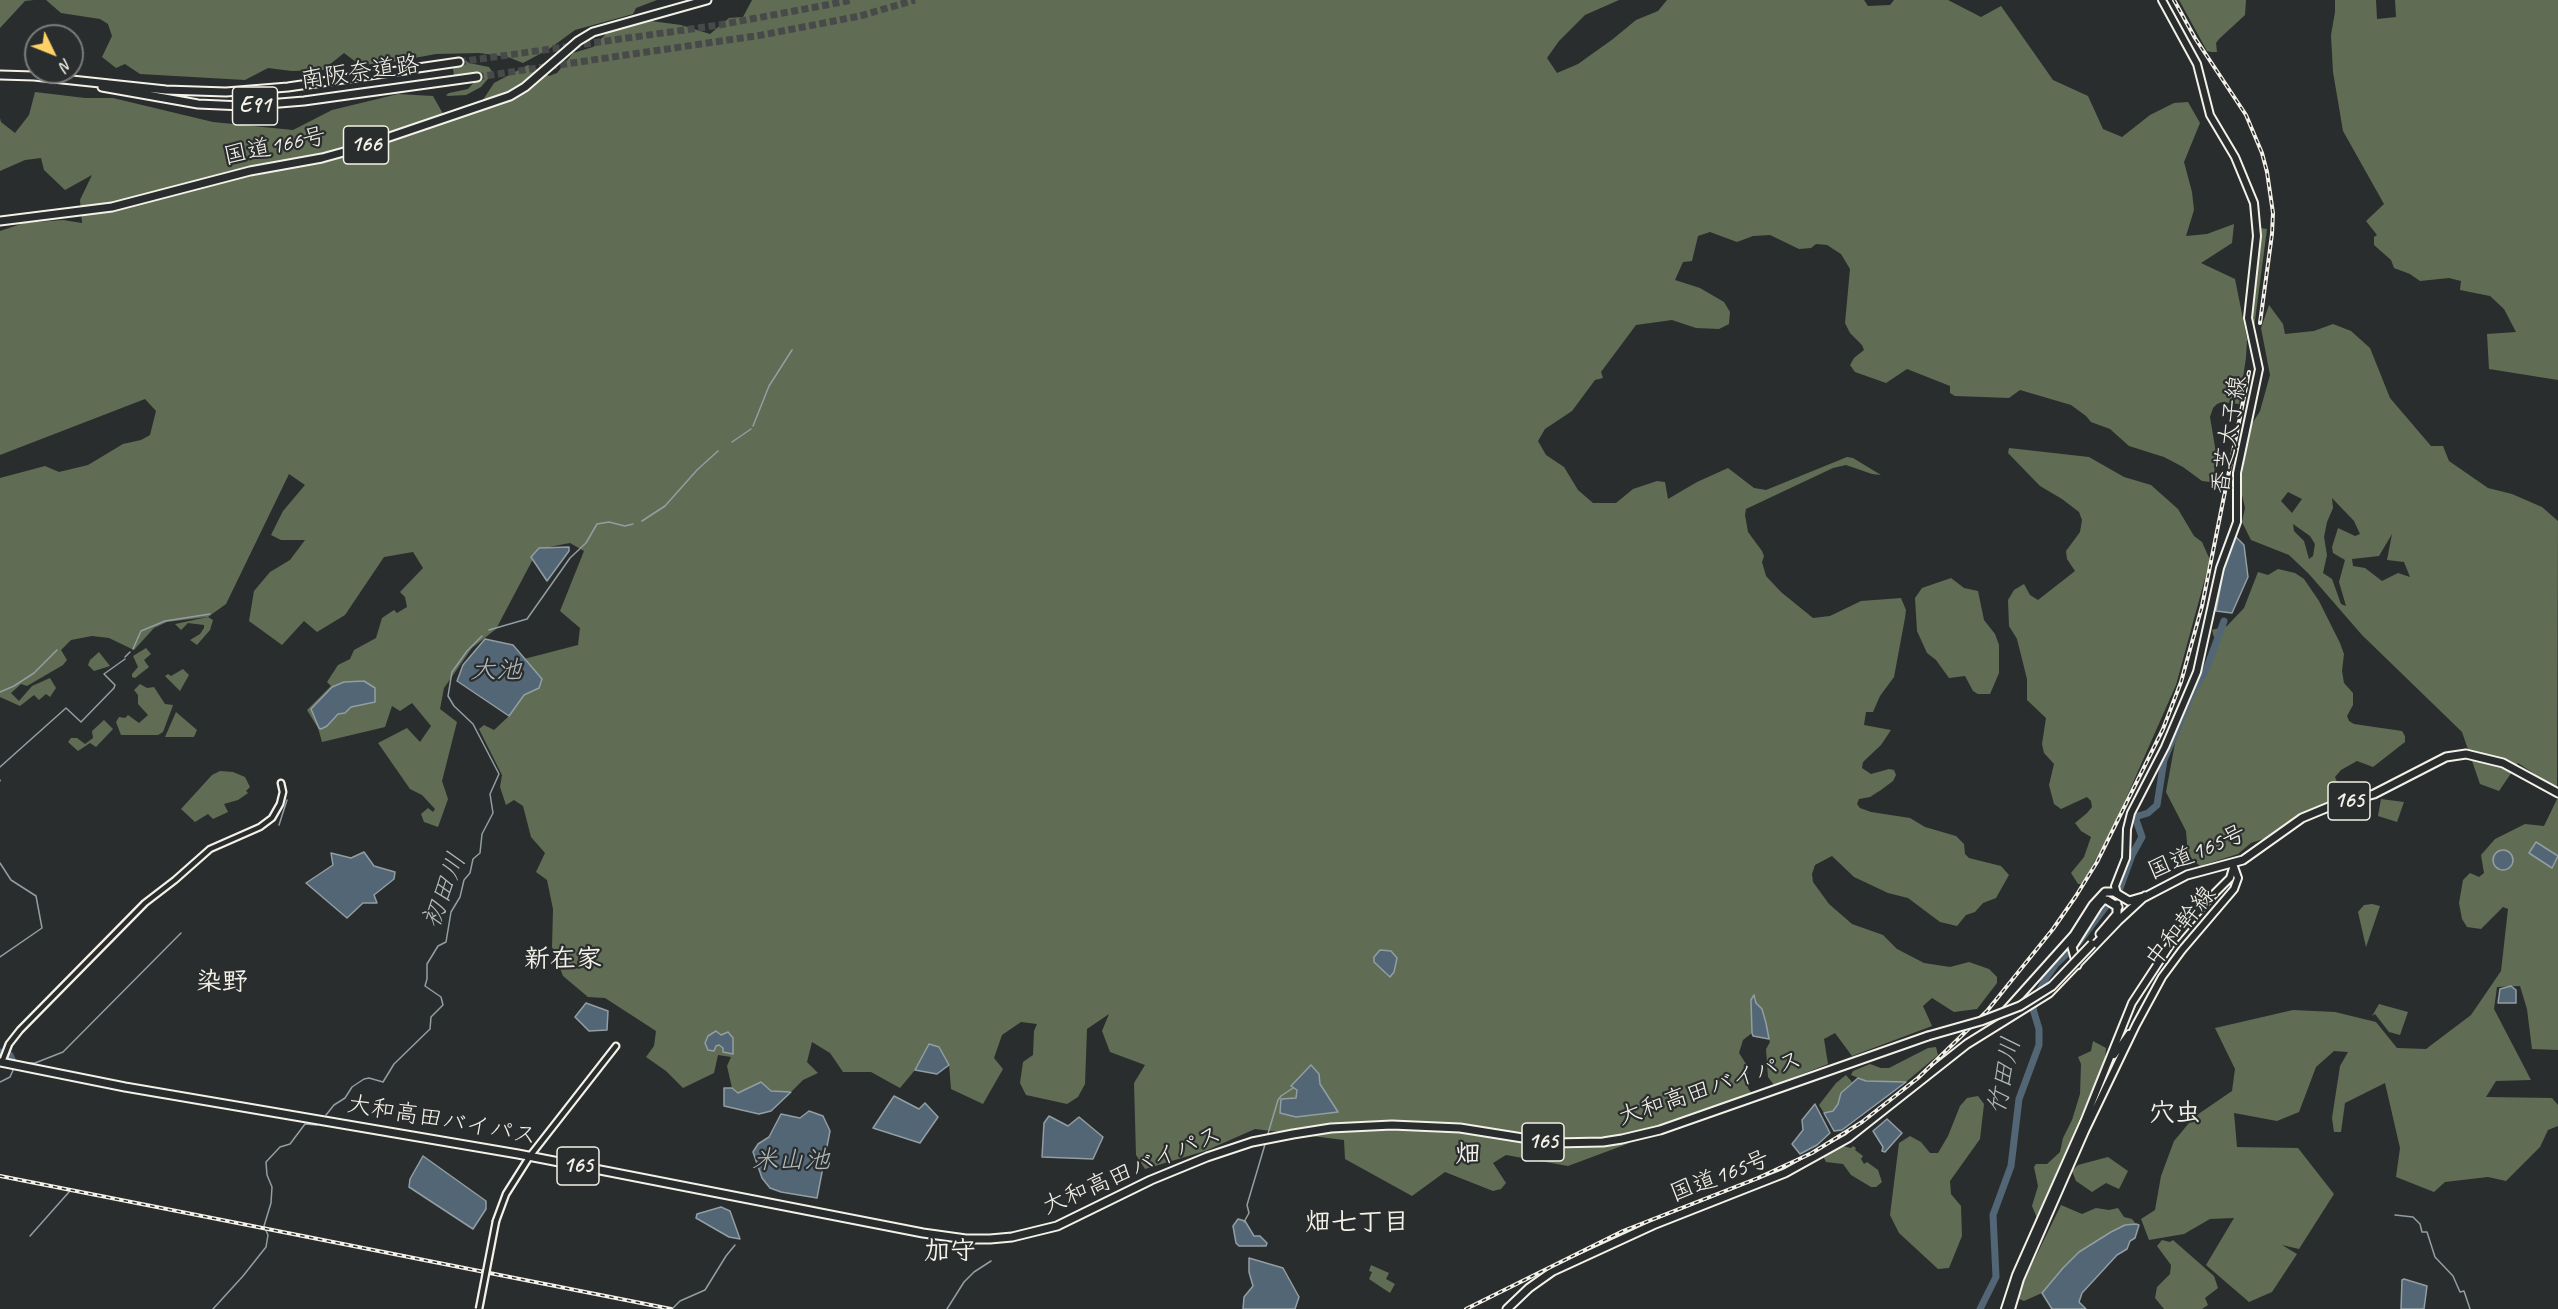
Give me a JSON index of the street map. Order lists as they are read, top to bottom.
{
  "streets": {
    "highway": [
      "南阪奈道路",
      "E91",
      "166",
      "国道166号",
      "165",
      "国道165号",
      "大和高田バイパス"
    ],
    "main road": ["香芝太子線", "中和幹線"]
  },
  "crossings": [
    ["香芝太子線", "国道165号"],
    ["165", "国道165号"],
    ["165", "大和高田バイパス"],
    ["国道165号", "中和幹線"],
    ["国道165号", "大和高田バイパス"]
  ],
  "districts": [
    "新在家",
    "染野",
    "穴虫",
    "畑",
    "畑七丁目",
    "加守"
  ],
  "water": [
    "大池",
    "初田川",
    "竹田川",
    "米山池"
  ],
  "north": "bottom right"
}
